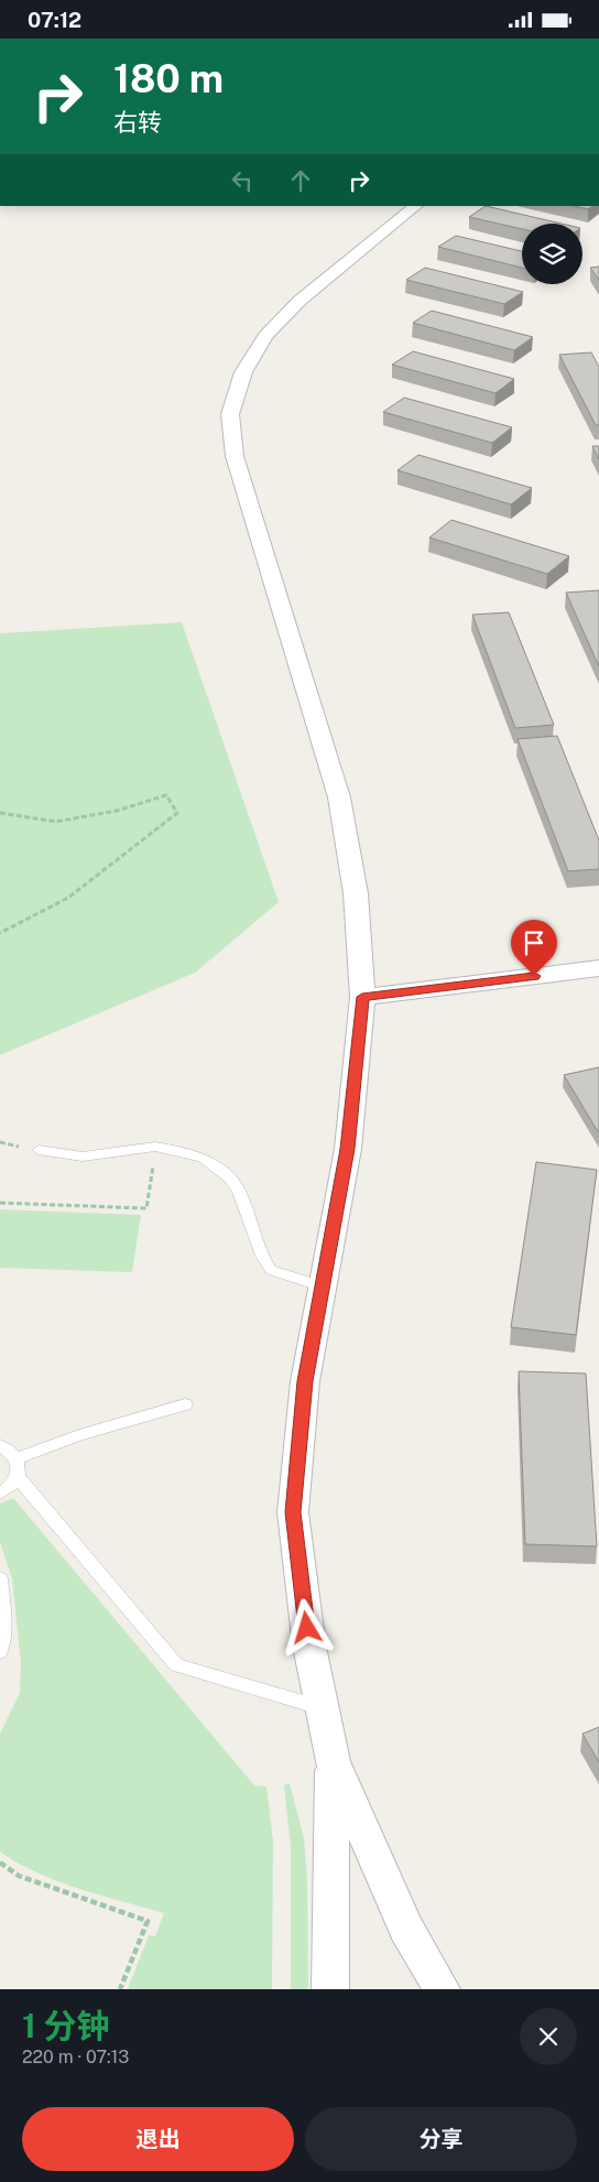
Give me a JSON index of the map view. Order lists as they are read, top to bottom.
{
  "page": {
    "status": "07:12",
    "turn": ["180 m", "右转"],
    "heading": ["1 分钟", "220 m · 07:13"],
    "buttons": ["退出", "分享"]
  }
}
